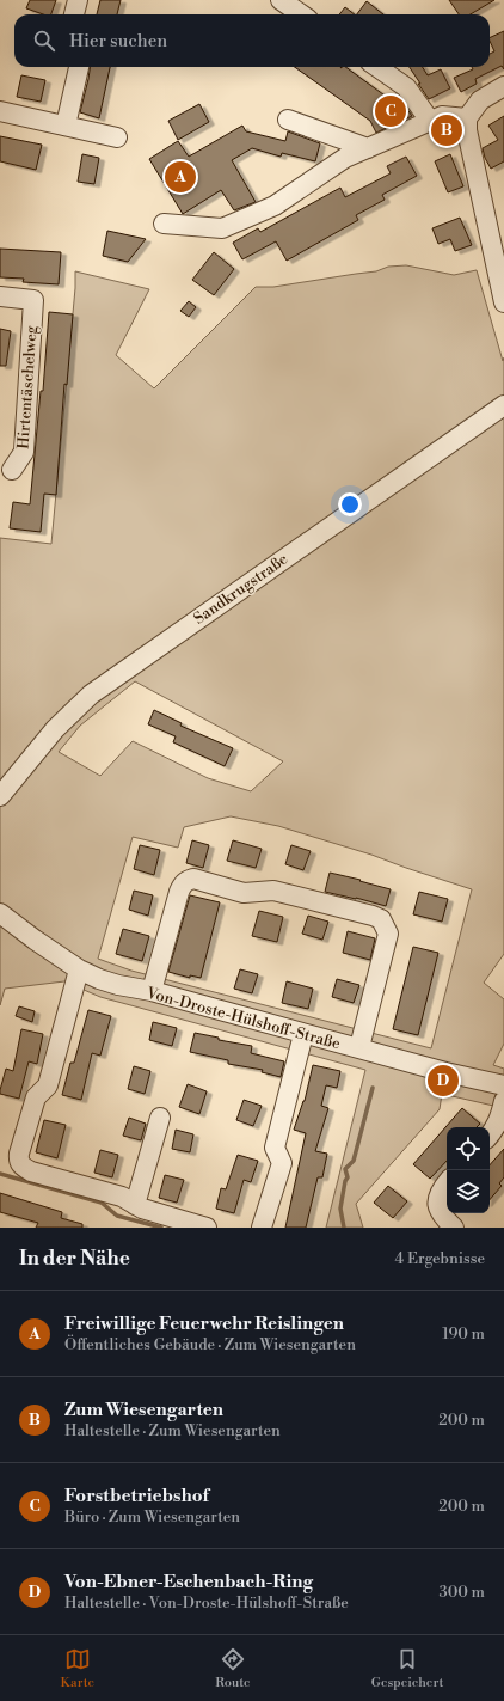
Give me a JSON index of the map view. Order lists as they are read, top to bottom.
{
  "streets": {
    "street": ["Hirtentäschelweg", "Sandkrugstraße", "Von-Droste-Hülshoff-Straße"]
  },
  "page": {
    "search": "Hier suchen",
    "pins": [
      "C",
      "B",
      "A",
      "D"
    ],
    "heading": ["In der Nähe", "4 Ergebnisse"],
    "list": [
      {
        "mark": "A",
        "name": "Freiwillige Feuerwehr Reislingen",
        "note": "Öffentliches Gebäude · Zum Wiesengarten",
        "value": "190 m"
      },
      {
        "mark": "B",
        "name": "Zum Wiesengarten",
        "note": "Haltestelle · Zum Wiesengarten",
        "value": "200 m"
      },
      {
        "mark": "C",
        "name": "Forstbetriebshof",
        "note": "Büro · Zum Wiesengarten",
        "value": "200 m"
      },
      {
        "mark": "D",
        "name": "Von-Ebner-Eschenbach-Ring",
        "note": "Haltestelle · Von-Droste-Hülshoff-Straße",
        "value": "300 m"
      }
    ],
    "nav": ["Karte", "Route", "Gespeichert"]
  }
}
